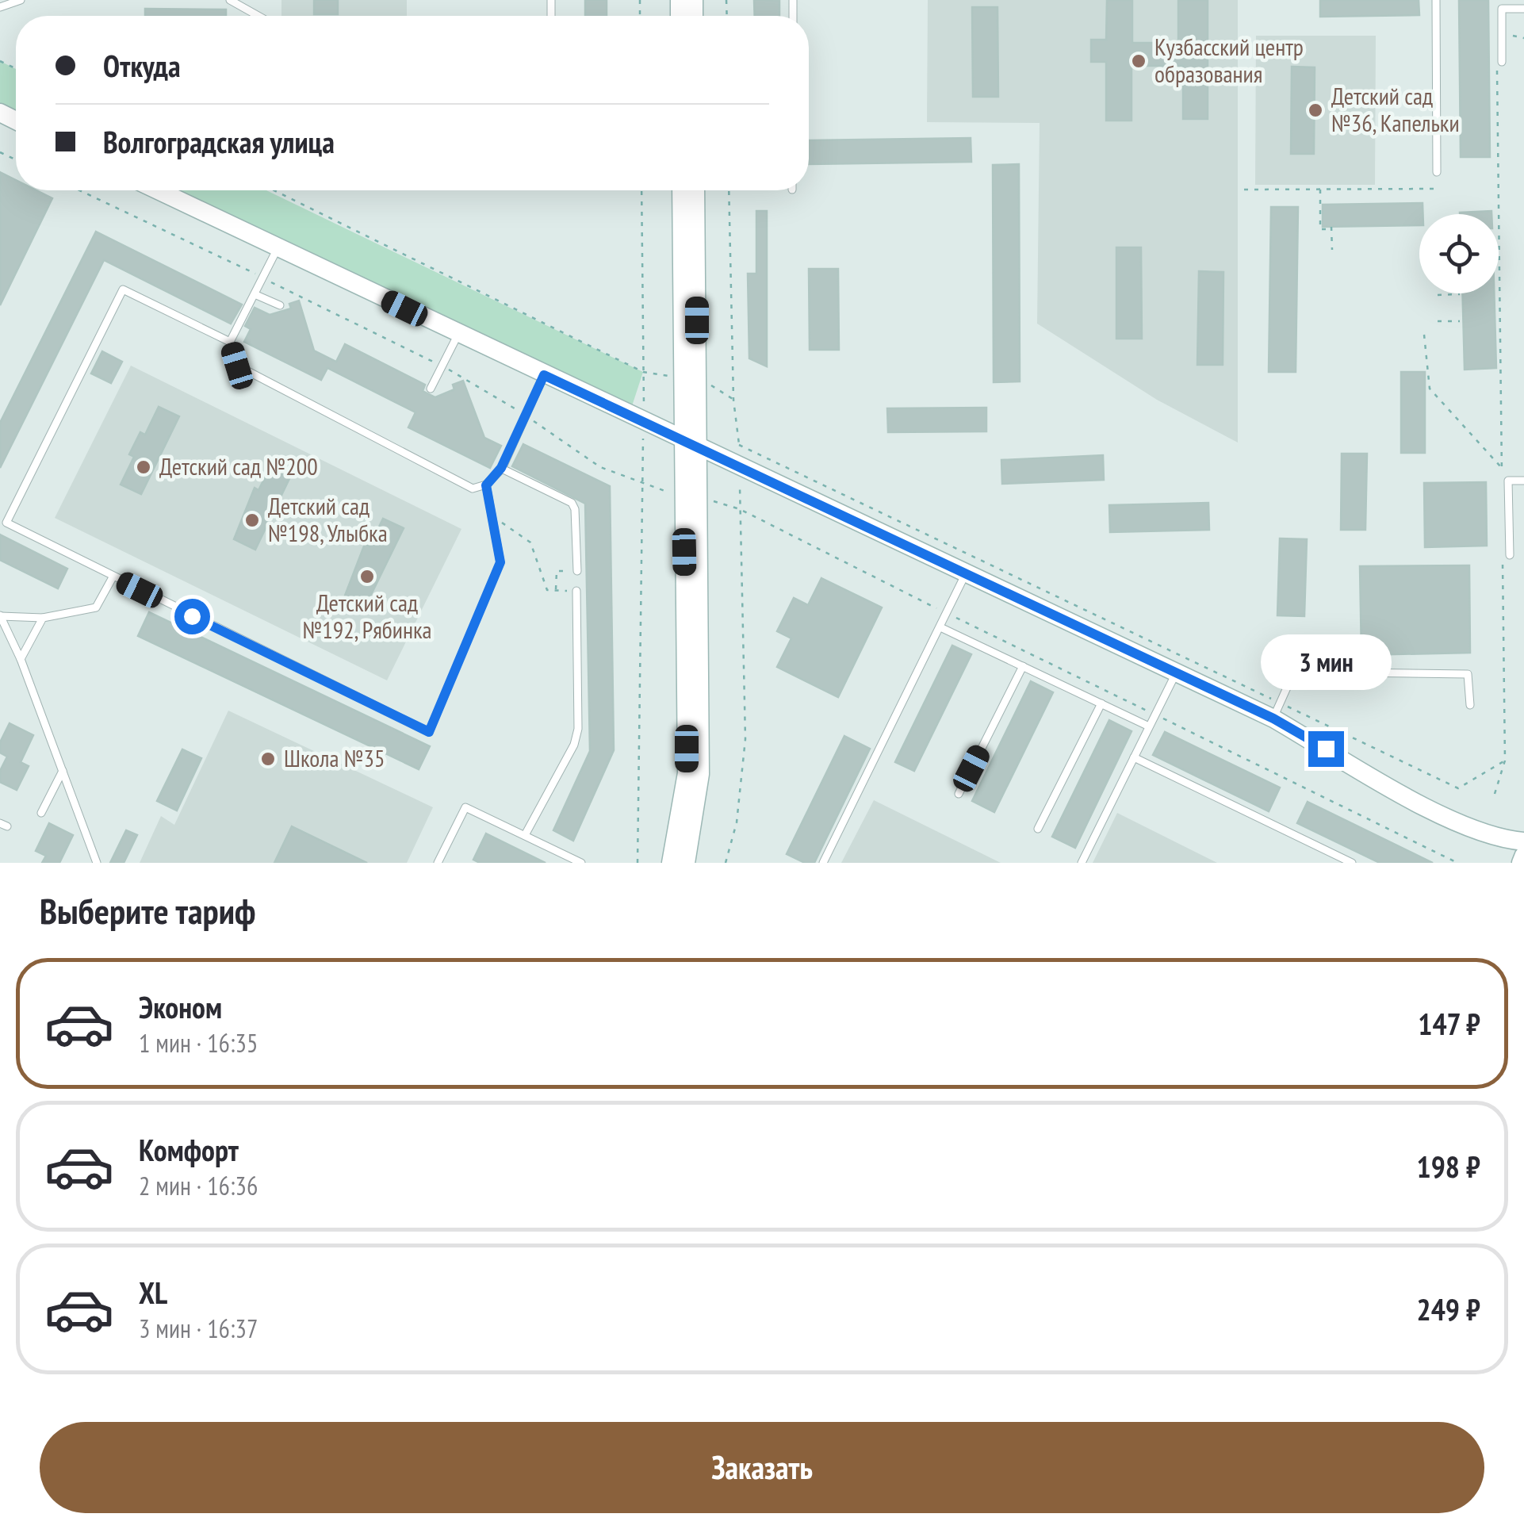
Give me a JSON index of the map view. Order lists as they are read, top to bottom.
{
  "places": [
    "Кузбасский центр образования",
    "Детский сад №36, Капельки",
    "Детский сад №200",
    "Детский сад №198, Улыбка",
    "Детский сад №192, Рябинка",
    "Школа №35"
  ],
  "page": {
    "banner": ["Откуда", "Волгоградская улица"],
    "bubble": "3 мин",
    "heading": "Выберите тариф",
    "list": [
      {
        "name": "Эконом",
        "note": "1 мин · 16:35",
        "value": "147 ₽"
      },
      {
        "name": "Комфорт",
        "note": "2 мин · 16:36",
        "value": "198 ₽"
      },
      {
        "name": "XL",
        "note": "3 мин · 16:37",
        "value": "249 ₽"
      }
    ],
    "buttons": "Заказать"
  }
}
